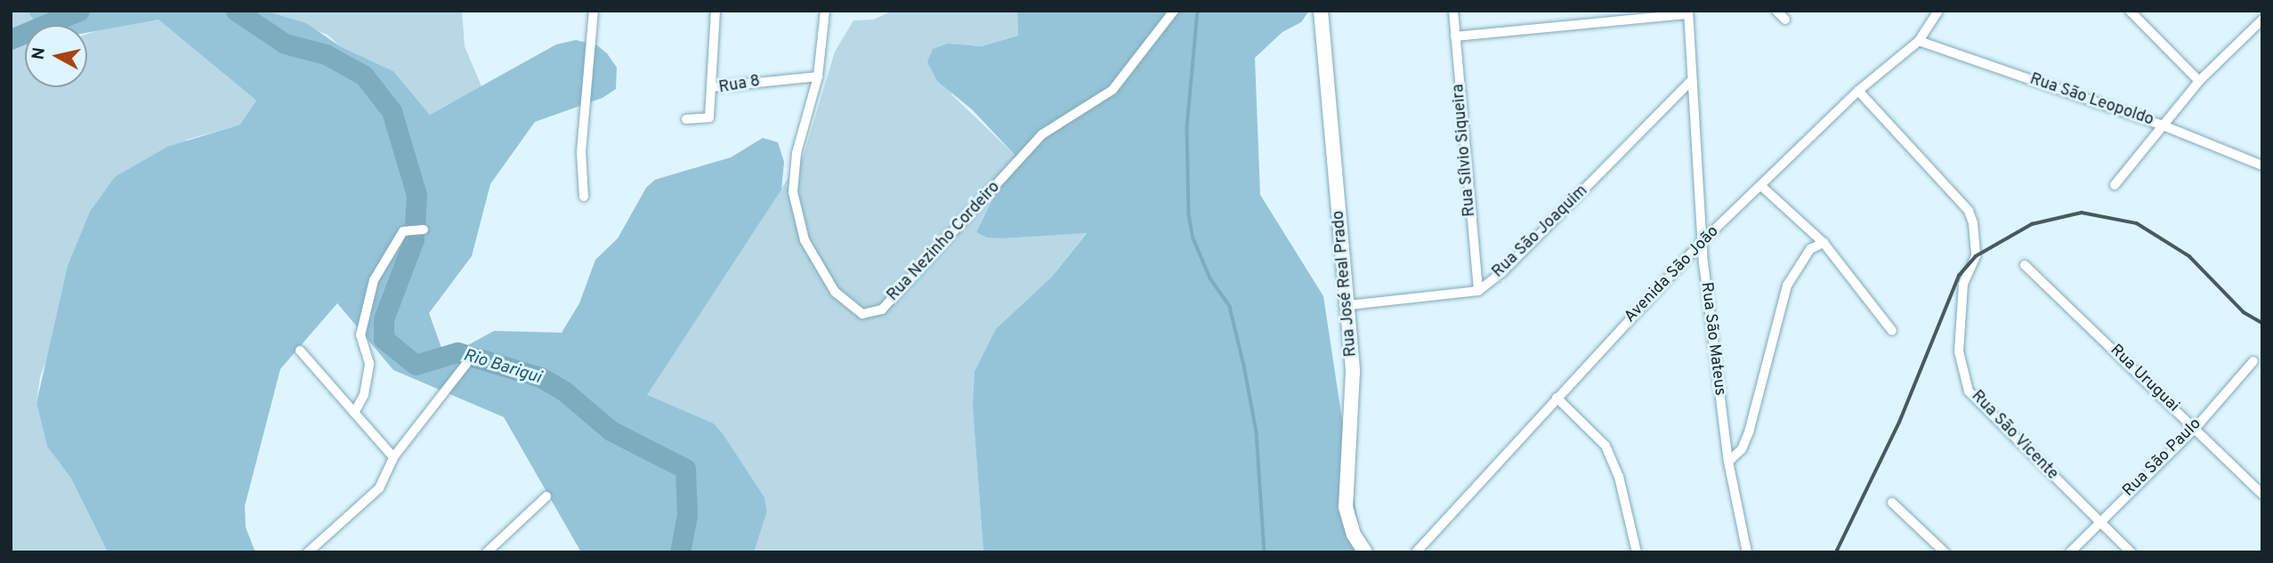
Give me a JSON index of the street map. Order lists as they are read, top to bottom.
{
  "streets": {
    "street": [
      "Rua 8",
      "Rua São Leopoldo",
      "Rua Sílvio Siqueira",
      "Rua São Joaquim",
      "Rua Nezinho Cordeiro",
      "Avenida São João",
      "Rua José Real Prado",
      "Rua São Mateus",
      "Rua Uruguai",
      "Rua São Vicente",
      "Rua São Paulo"
    ]
  },
  "crossings": [
    ["Rua 8", "Rua Nezinho Cordeiro"],
    ["Rua São Leopoldo", "Avenida São João"],
    ["Rua Sílvio Siqueira", "Rua São Joaquim"],
    ["Rua São Joaquim", "Rua José Real Prado"],
    ["Rua São Joaquim", "Rua São Mateus"],
    ["Avenida São João", "Rua São Mateus"],
    ["Avenida São João", "Rua São Vicente"],
    ["Rua Uruguai", "Rua São Paulo"],
    ["Rua São Vicente", "Rua São Paulo"]
  ],
  "water": ["Rio Barigui"],
  "north": "left"
}
